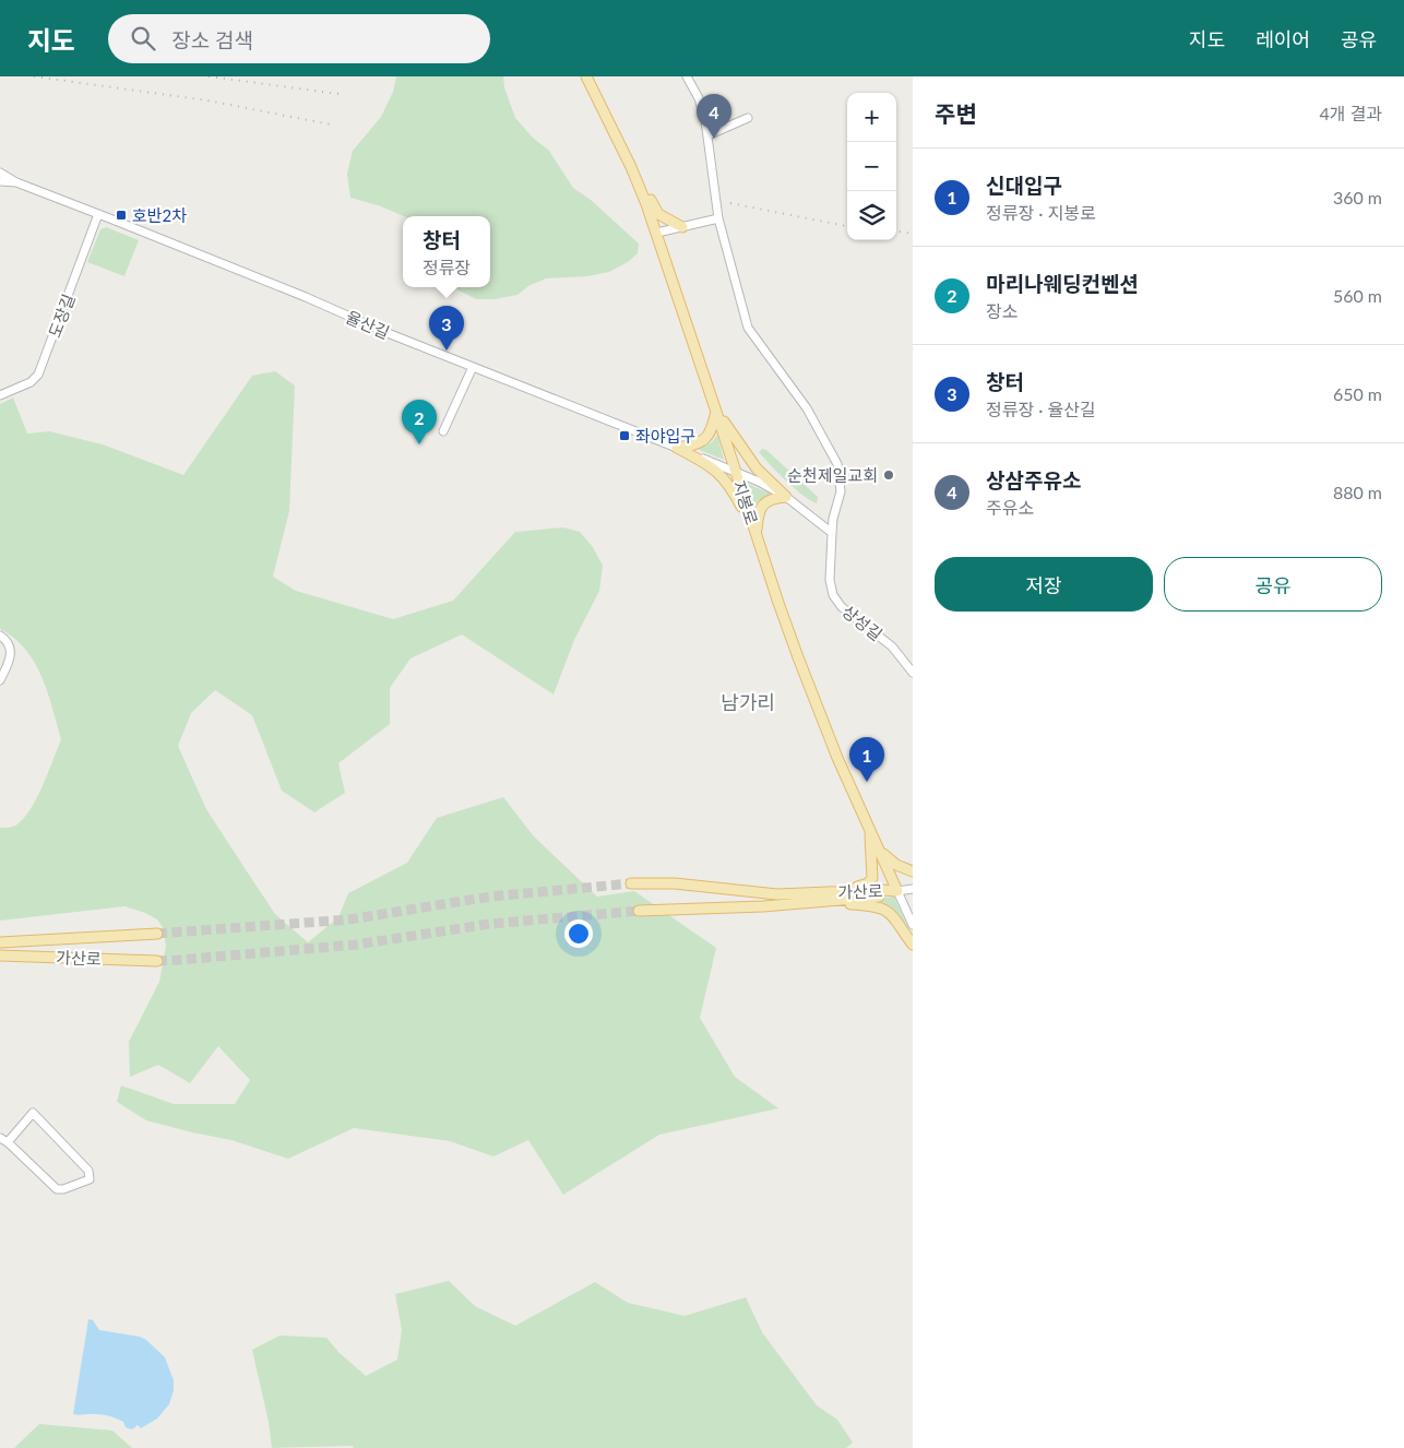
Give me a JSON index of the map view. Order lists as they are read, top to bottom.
{
  "streets": {
    "main road": ["지봉로", "가산로"],
    "street": ["도장길", "율산길", "상성길"]
  },
  "crossings": [
    ["도장길", "율산길"],
    ["율산길", "지봉로"],
    ["율산길", "상성길"],
    ["지봉로", "가산로"]
  ],
  "districts": ["남가리"],
  "places": {
    "transit": ["호반2차", "좌야입구"],
    "other": ["순천제일교회"]
  },
  "page": {
    "header": "지도",
    "search": "장소 검색",
    "nav": ["지도", "레이어", "공유"],
    "heading": ["주변", "4개 결과"],
    "map_buttons": ["+", "−"],
    "pins": [
      "4",
      "3",
      "2",
      "1"
    ],
    "list": [
      {
        "mark": "1",
        "name": "신대입구",
        "note": "정류장 · 지봉로",
        "value": "360 m"
      },
      {
        "mark": "2",
        "name": "마리나웨딩컨벤션",
        "note": "장소",
        "value": "560 m"
      },
      {
        "mark": "3",
        "name": "창터",
        "note": "정류장 · 율산길",
        "value": "650 m"
      },
      {
        "mark": "4",
        "name": "상삼주유소",
        "note": "주유소",
        "value": "880 m"
      }
    ],
    "popup": ["창터", "정류장"],
    "buttons": ["저장", "공유"]
  }
}
